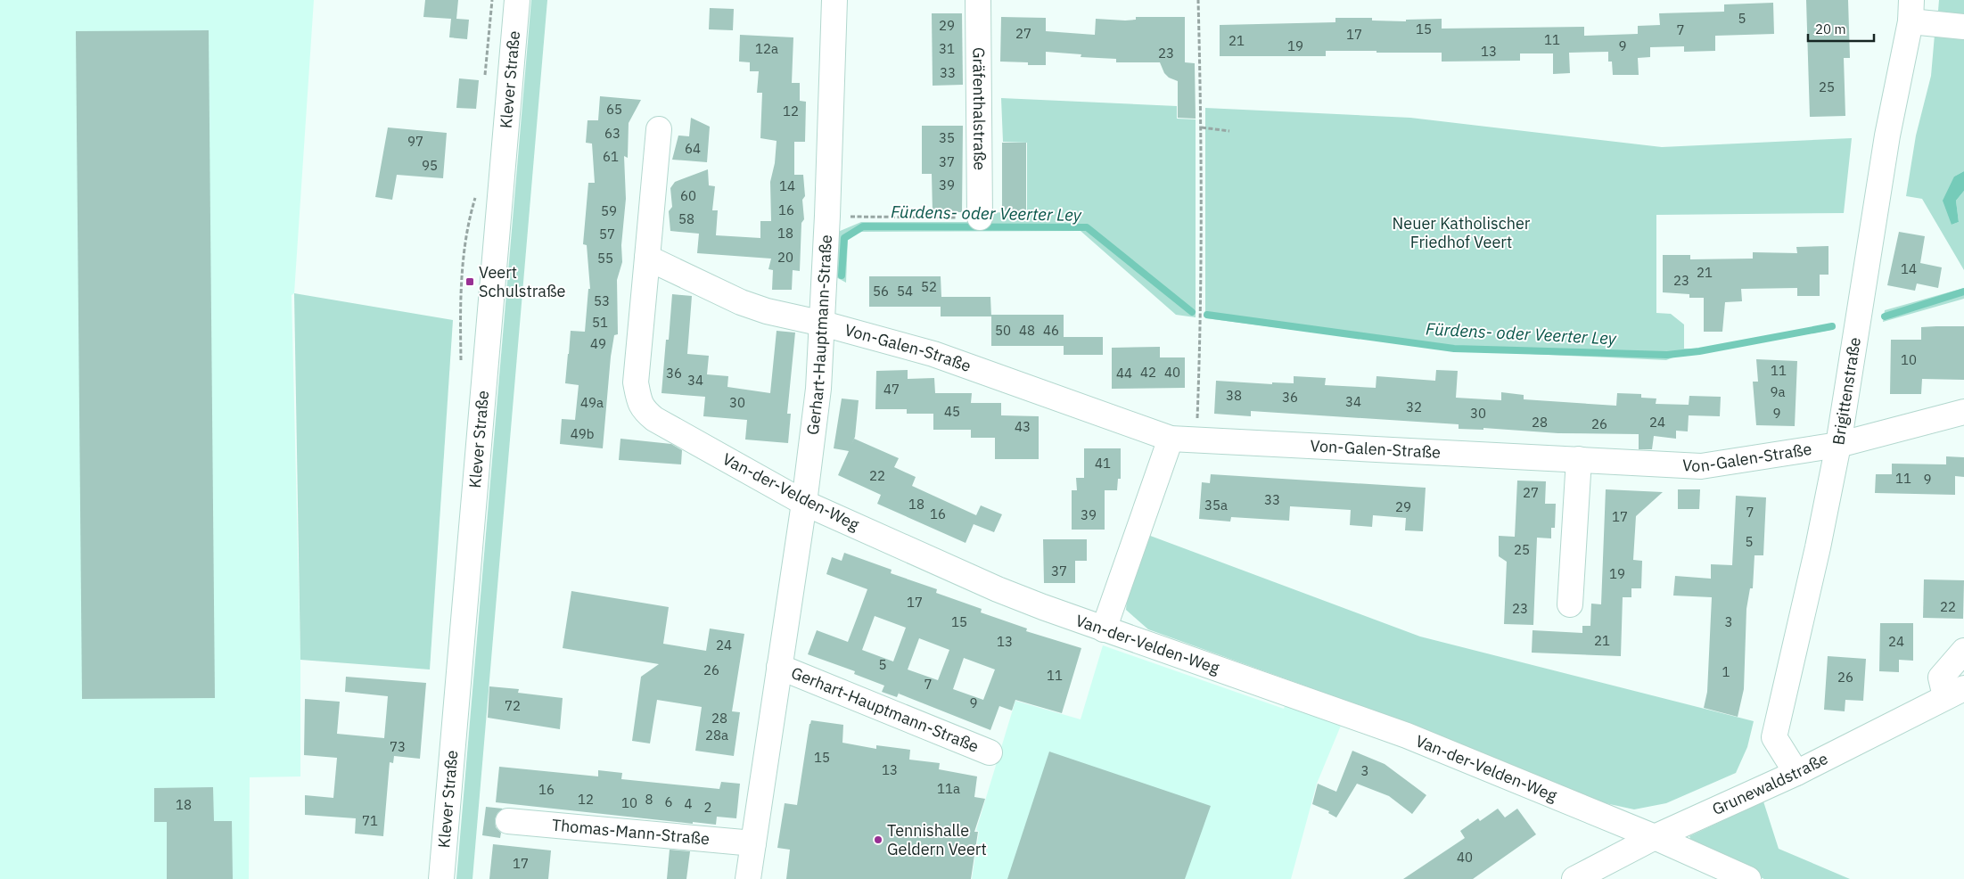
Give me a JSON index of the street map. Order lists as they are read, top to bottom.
{
  "streets": {
    "street": [
      "Klever Straße",
      "Gräfenthalstraße",
      "Gerhart-Hauptmann-Straße",
      "Von-Galen-Straße",
      "Brigittenstraße",
      "Van-der-Velden-Weg",
      "Grunewaldstraße",
      "Thomas-Mann-Straße"
    ]
  },
  "crossings": [
    ["Gerhart-Hauptmann-Straße", "Von-Galen-Straße"],
    ["Gerhart-Hauptmann-Straße", "Van-der-Velden-Weg"],
    ["Gerhart-Hauptmann-Straße", "Thomas-Mann-Straße"],
    ["Von-Galen-Straße", "Brigittenstraße"],
    ["Von-Galen-Straße", "Van-der-Velden-Weg"],
    ["Brigittenstraße", "Grunewaldstraße"],
    ["Van-der-Velden-Weg", "Grunewaldstraße"]
  ],
  "water": ["Fürdens- oder Veerter Ley"],
  "parks": ["Neuer Katholischer Friedhof Veert"],
  "places": {
    "transit": ["Veert Schulstraße"],
    "other": ["Tennishalle Geldern Veert"]
  },
  "house_numbers": [
    "5",
    "29",
    "15",
    "7",
    "27",
    "17",
    "11",
    "21",
    "19",
    "9",
    "12a",
    "31",
    "13",
    "23",
    "33",
    "25",
    "65",
    "12",
    "63",
    "35",
    "97",
    "64",
    "61",
    "37",
    "95",
    "39",
    "14",
    "60",
    "16",
    "59",
    "58",
    "18",
    "57",
    "20",
    "55",
    "14",
    "21",
    "23",
    "52",
    "56",
    "54",
    "53",
    "51",
    "50",
    "48",
    "46",
    "49",
    "10",
    "11",
    "42",
    "40",
    "36",
    "44",
    "34",
    "47",
    "9a",
    "38",
    "36",
    "34",
    "49a",
    "30",
    "32",
    "45",
    "30",
    "9",
    "28",
    "24",
    "26",
    "43",
    "49b",
    "41",
    "22",
    "11",
    "9",
    "27",
    "33",
    "18",
    "35a",
    "29",
    "7",
    "16",
    "39",
    "17",
    "5",
    "25",
    "37",
    "19",
    "17",
    "22",
    "23",
    "15",
    "3",
    "21",
    "13",
    "24",
    "24",
    "5",
    "26",
    "1",
    "11",
    "26",
    "7",
    "9",
    "72",
    "28",
    "28a",
    "73",
    "15",
    "13",
    "3",
    "11a",
    "16",
    "12",
    "8",
    "6",
    "10",
    "4",
    "18",
    "2",
    "71",
    "40",
    "17"
  ],
  "scale_bar": "20 m"
}
